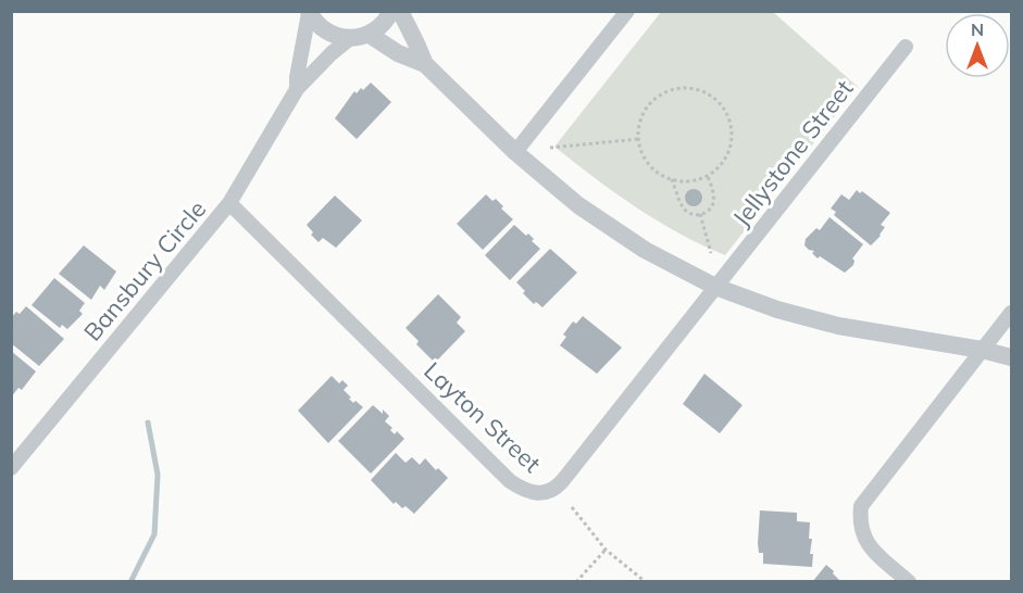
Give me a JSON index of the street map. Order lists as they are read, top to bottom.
{
  "streets": {
    "street": ["Jellystone Street", "Bansbury Circle", "Layton Street"]
  },
  "crossings": [
    ["Jellystone Street", "Layton Street"],
    ["Bansbury Circle", "Layton Street"]
  ],
  "north": "top"
}
